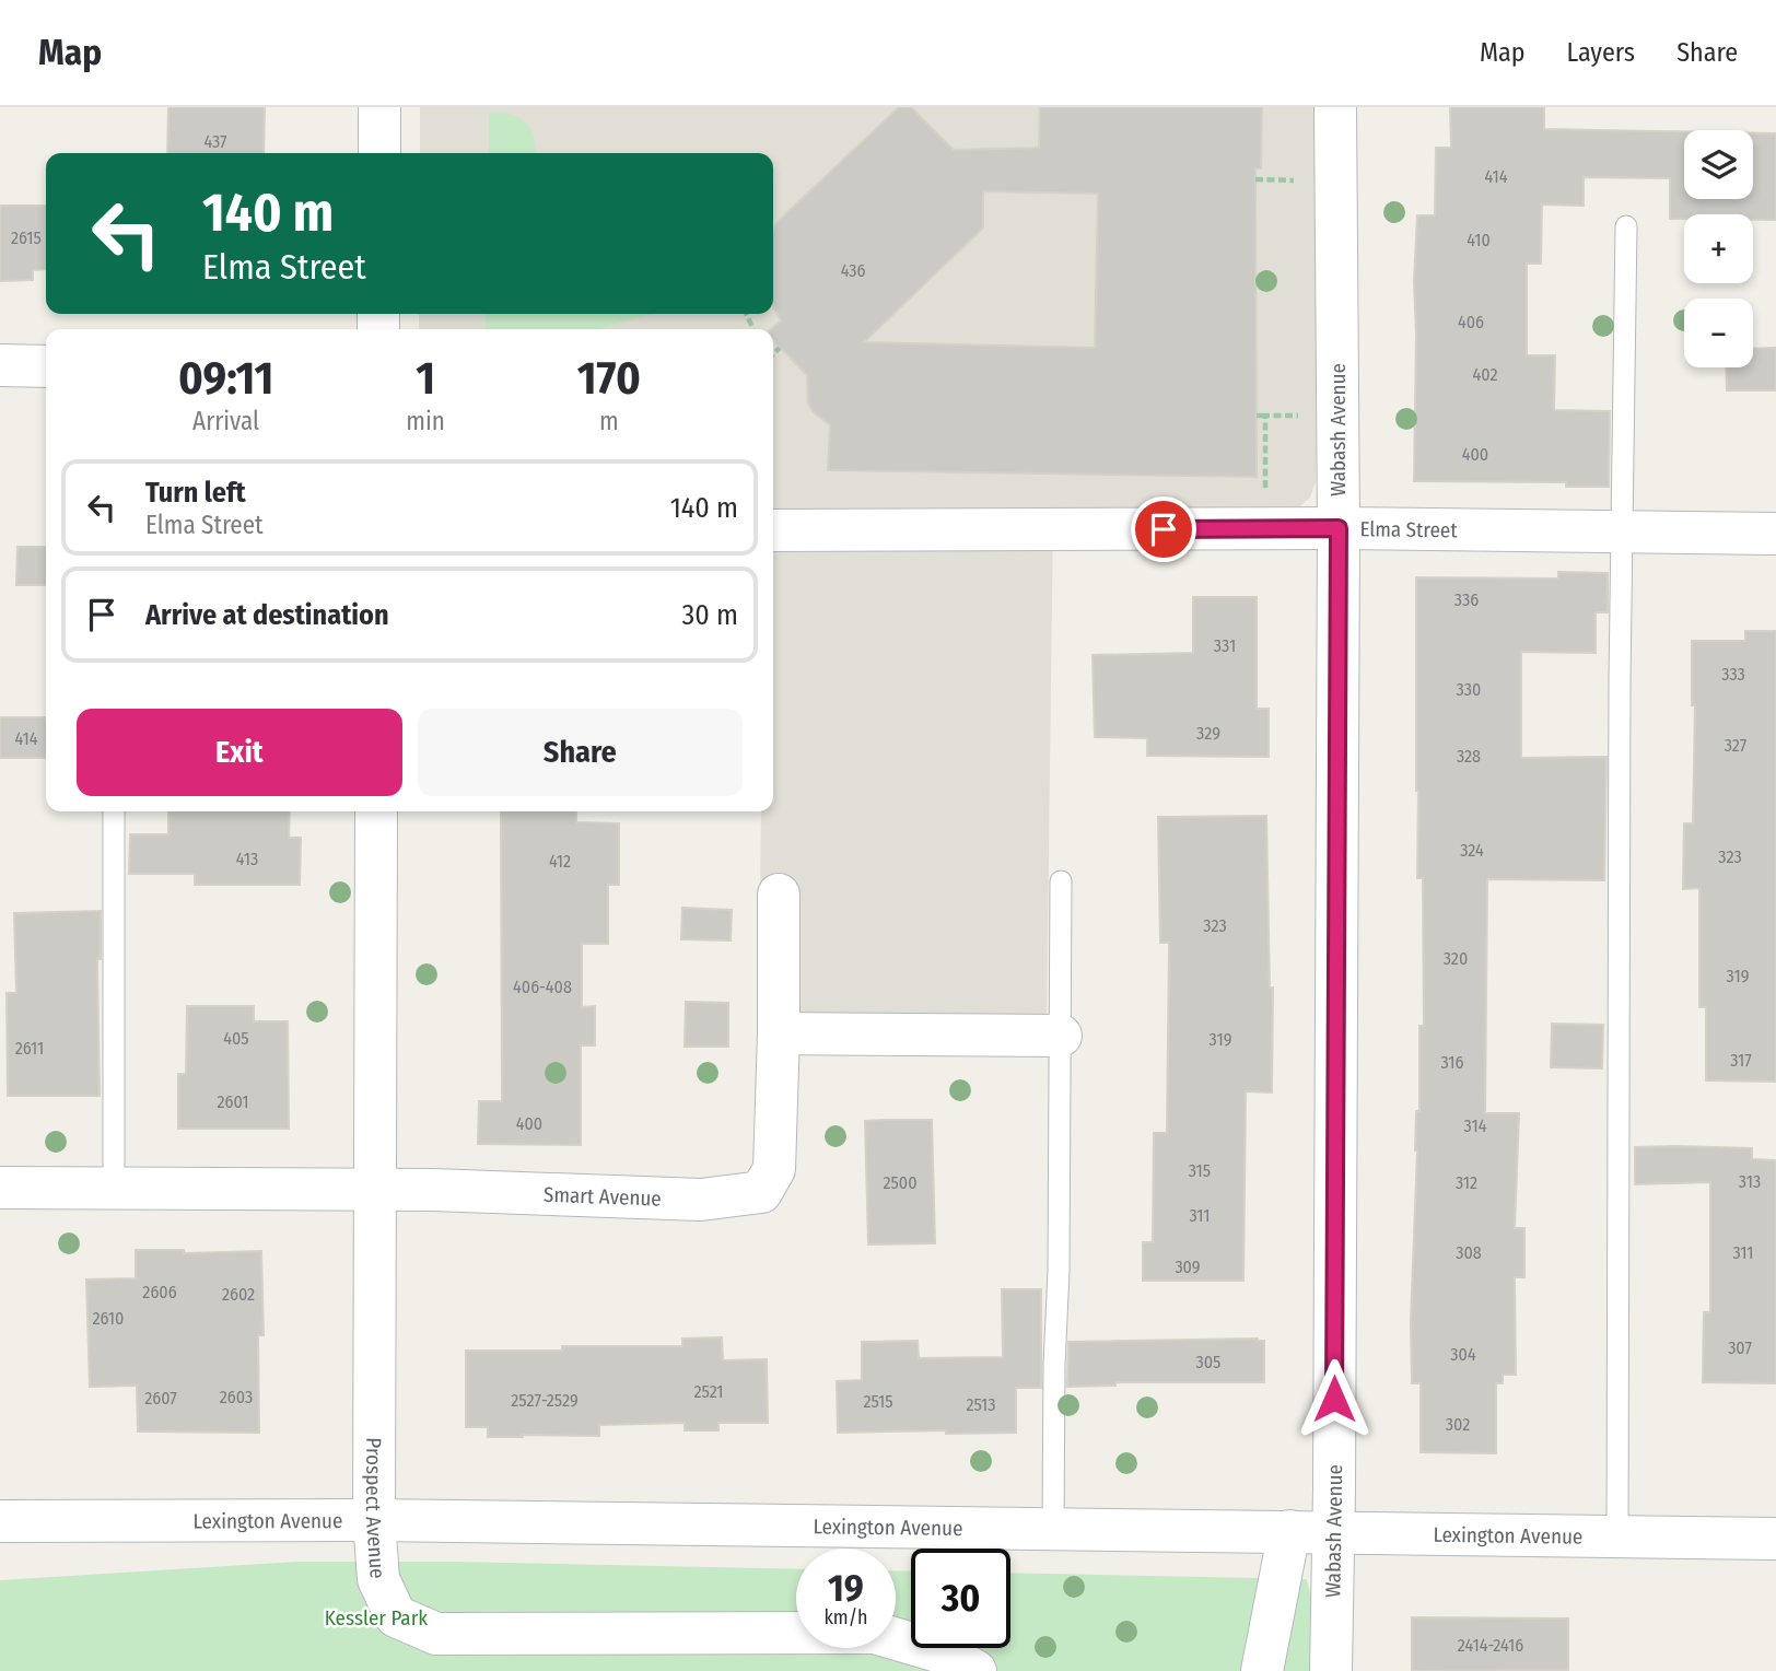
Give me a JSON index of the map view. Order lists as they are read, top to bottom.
{
  "streets": {
    "street": [
      "Wabash Avenue",
      "Elma Street",
      "Smart Avenue",
      "Prospect Avenue",
      "Lexington Avenue"
    ]
  },
  "crossings": [
    ["Wabash Avenue", "Elma Street"],
    ["Wabash Avenue", "Lexington Avenue"],
    ["Smart Avenue", "Prospect Avenue"],
    ["Prospect Avenue", "Lexington Avenue"]
  ],
  "parks": ["Kessler Park"],
  "house_numbers": [
    "437",
    "414",
    "2615",
    "410",
    "436",
    "406",
    "402",
    "400",
    "336",
    "331",
    "333",
    "330",
    "329",
    "414",
    "327",
    "328",
    "324",
    "323",
    "413",
    "412",
    "323",
    "320",
    "319",
    "406-408",
    "405",
    "319",
    "2611",
    "317",
    "316",
    "2601",
    "400",
    "314",
    "315",
    "313",
    "2500",
    "312",
    "311",
    "308",
    "311",
    "309",
    "2606",
    "2602",
    "2610",
    "307",
    "304",
    "305",
    "2521",
    "2603",
    "2607",
    "2527-2529",
    "2515",
    "2513",
    "302",
    "2414-2416"
  ],
  "page": {
    "header": "Map",
    "nav": ["Map", "Layers", "Share"],
    "map_buttons": ["+", "−"],
    "turn": ["140 m", "Elma Street"],
    "eta": [
      "09:11",
      "Arrival",
      "1",
      "min",
      "170",
      "m"
    ],
    "list": [
      {
        "name": "Turn left",
        "note": "Elma Street",
        "value": "140 m"
      },
      {
        "name": "Arrive at destination",
        "value": "30 m"
      }
    ],
    "buttons": ["Exit", "Share"],
    "speed": "19 km/h",
    "limit": "30"
  }
}
